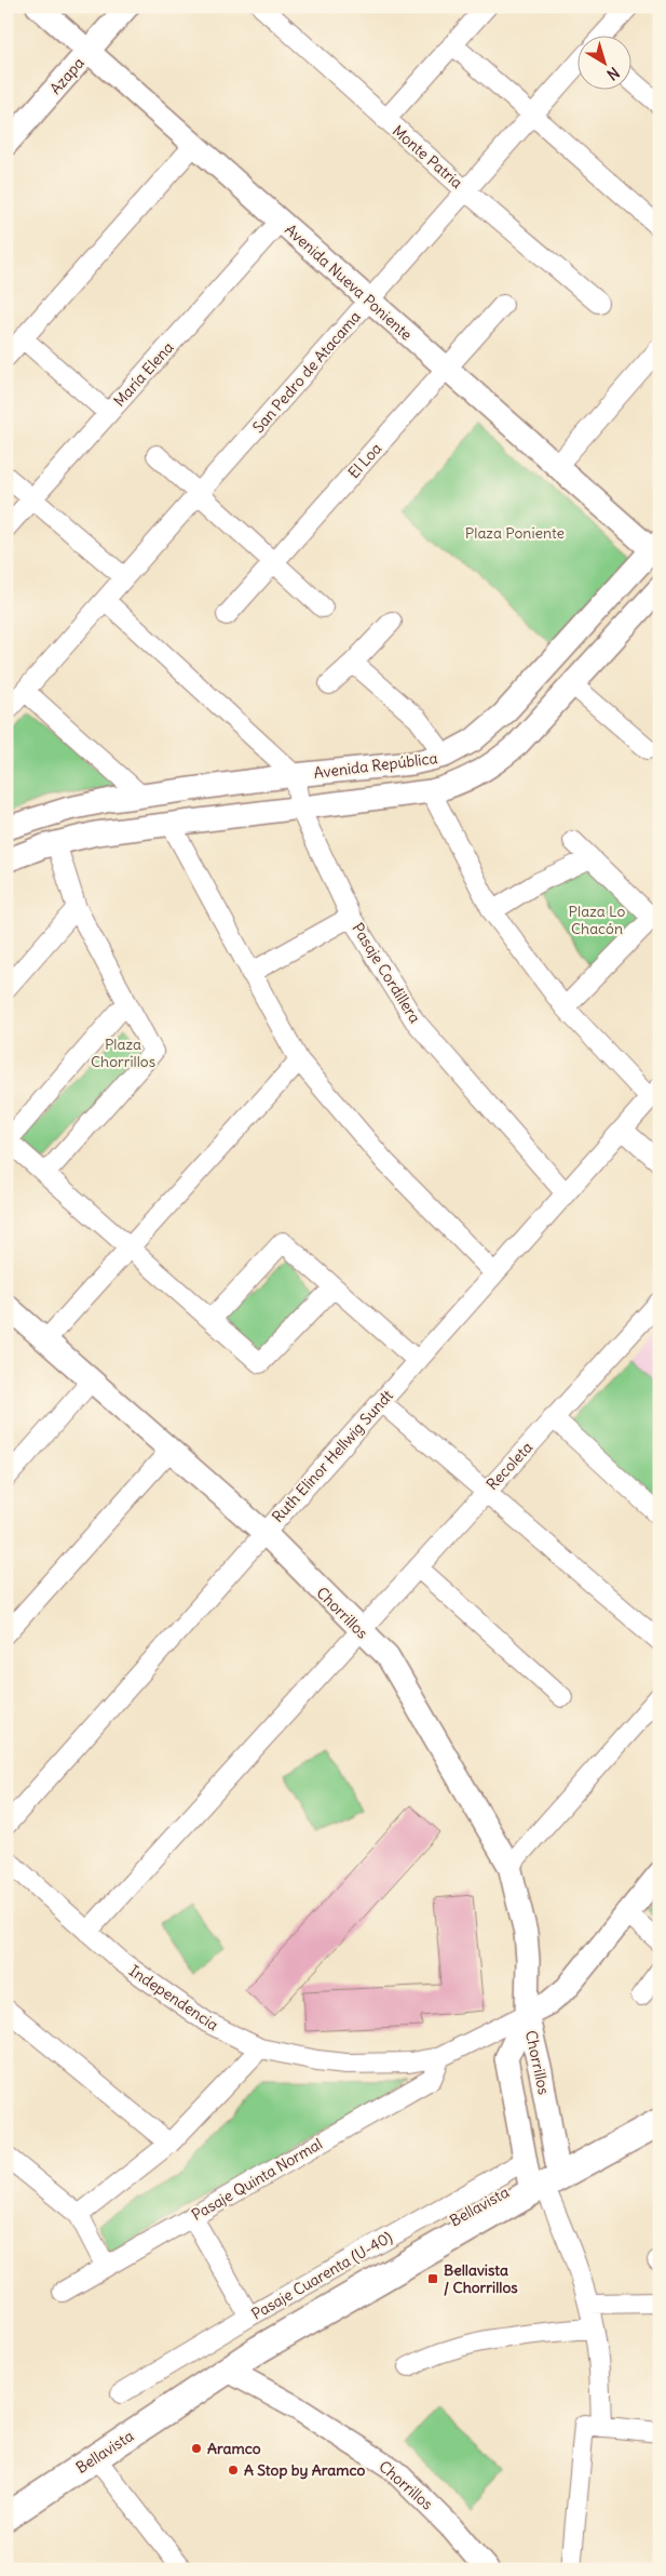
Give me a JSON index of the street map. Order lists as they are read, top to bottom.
{
  "streets": {
    "main road": ["Bellavista"],
    "street": [
      "Azapa",
      "Monte Patria",
      "Avenida Nueva Poniente",
      "San Pedro de Atacama",
      "María Elena",
      "El Loa",
      "Avenida República",
      "Pasaje Cordillera",
      "Ruth Elinor Hellwig Sundt",
      "Recoleta",
      "Chorrillos",
      "Independencia",
      "Pasaje Quinta Normal",
      "Pasaje Cuarenta (U-40)"
    ]
  },
  "crossings": [
    ["Azapa", "Avenida Nueva Poniente"],
    ["Monte Patria", "San Pedro de Atacama"],
    ["Avenida Nueva Poniente", "San Pedro de Atacama"],
    ["Avenida Nueva Poniente", "María Elena"],
    ["Avenida Nueva Poniente", "El Loa"],
    ["Avenida Nueva Poniente", "Avenida República"],
    ["Avenida República", "Pasaje Cordillera"],
    ["Pasaje Cordillera", "Ruth Elinor Hellwig Sundt"],
    ["Ruth Elinor Hellwig Sundt", "Chorrillos"],
    ["Recoleta", "Chorrillos"],
    ["Recoleta", "Independencia"],
    ["Chorrillos", "Independencia"],
    ["Chorrillos", "Bellavista"],
    ["Chorrillos", "Pasaje Cuarenta (U-40)"],
    ["Independencia", "Pasaje Quinta Normal"],
    ["Bellavista", "Pasaje Cuarenta (U-40)"]
  ],
  "parks": ["Plaza Poniente", "Plaza Lo Chacón", "Plaza Chorrillos"],
  "places": {
    "transit": ["Bellavista / Chorrillos"],
    "other": ["Aramco", "A Stop by Aramco"]
  },
  "north": "bottom right"
}
